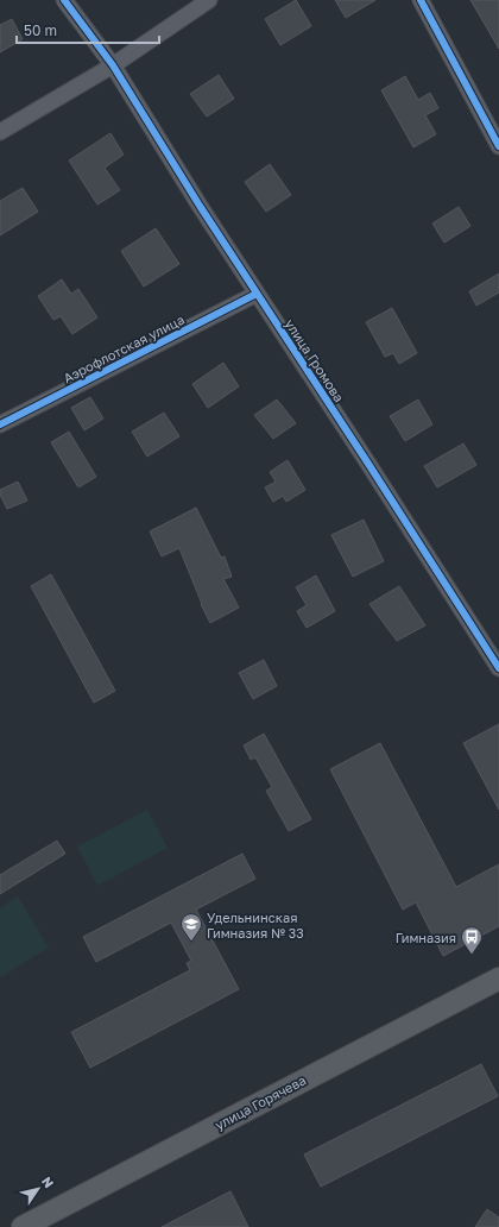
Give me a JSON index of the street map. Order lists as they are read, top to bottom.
{
  "streets": {
    "main road": ["улица Горячева"],
    "street": ["Аэрофлотская улица", "улица Громова"]
  },
  "crossings": [
    ["Аэрофлотская улица", "улица Громова"]
  ],
  "places": {
    "school or university": ["Удельнинская Гимназия № 33"],
    "bus stop": ["Гимназия"]
  },
  "scale_bar": "50 m",
  "north": "top right"
}
